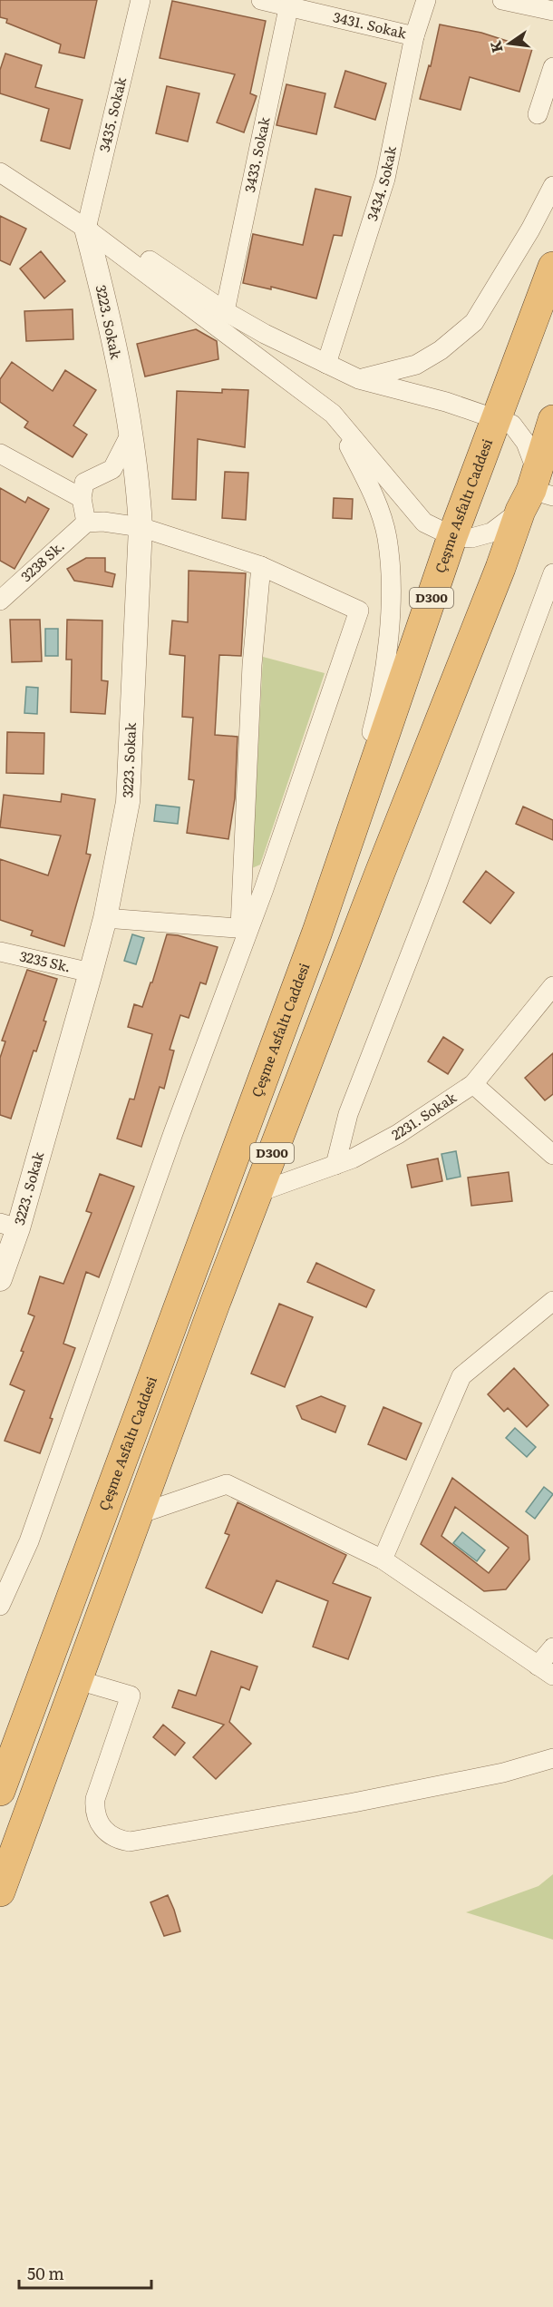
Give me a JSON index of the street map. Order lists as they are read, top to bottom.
{
  "streets": {
    "highway": ["Çeşme Asfaltı Caddesi", "D300"],
    "street": [
      "3431. Sokak",
      "3435. Sokak",
      "3433. Sokak",
      "3434. Sokak",
      "3223. Sokak",
      "3238 Sk.",
      "3235 Sk.",
      "2231. Sokak"
    ]
  },
  "crossings": [
    ["3431. Sokak", "3433. Sokak"],
    ["3431. Sokak", "3434. Sokak"],
    ["3435. Sokak", "3223. Sokak"],
    ["3223. Sokak", "3235 Sk."],
    ["D300", "2231. Sokak"]
  ],
  "scale_bar": "50 m",
  "north": "left"
}
